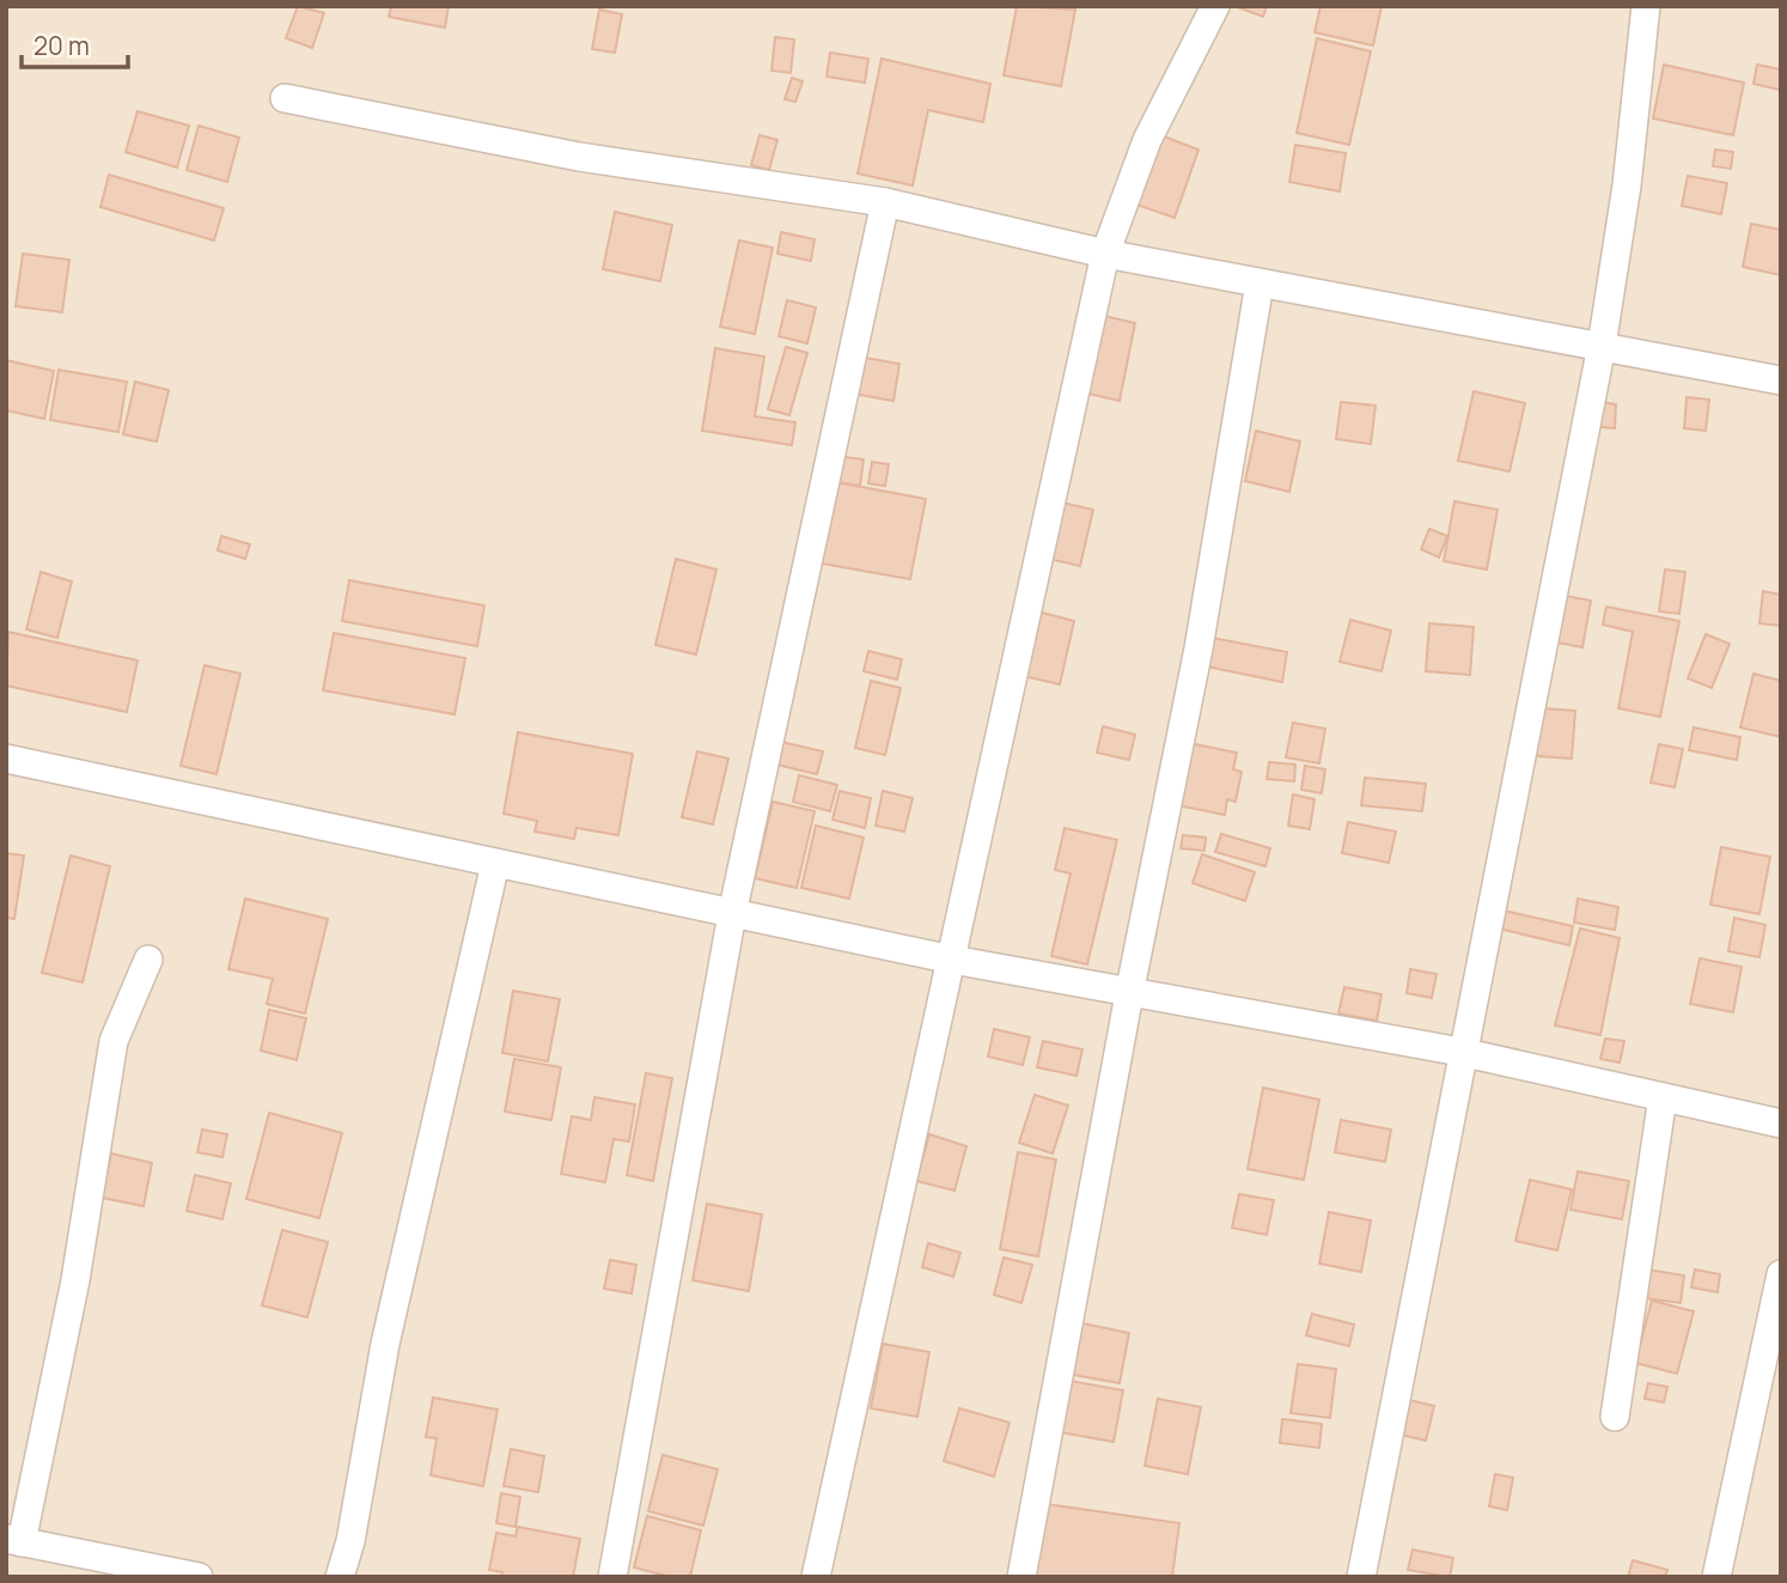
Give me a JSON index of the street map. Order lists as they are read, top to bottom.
{
  "scale_bar": "20 m"
}
